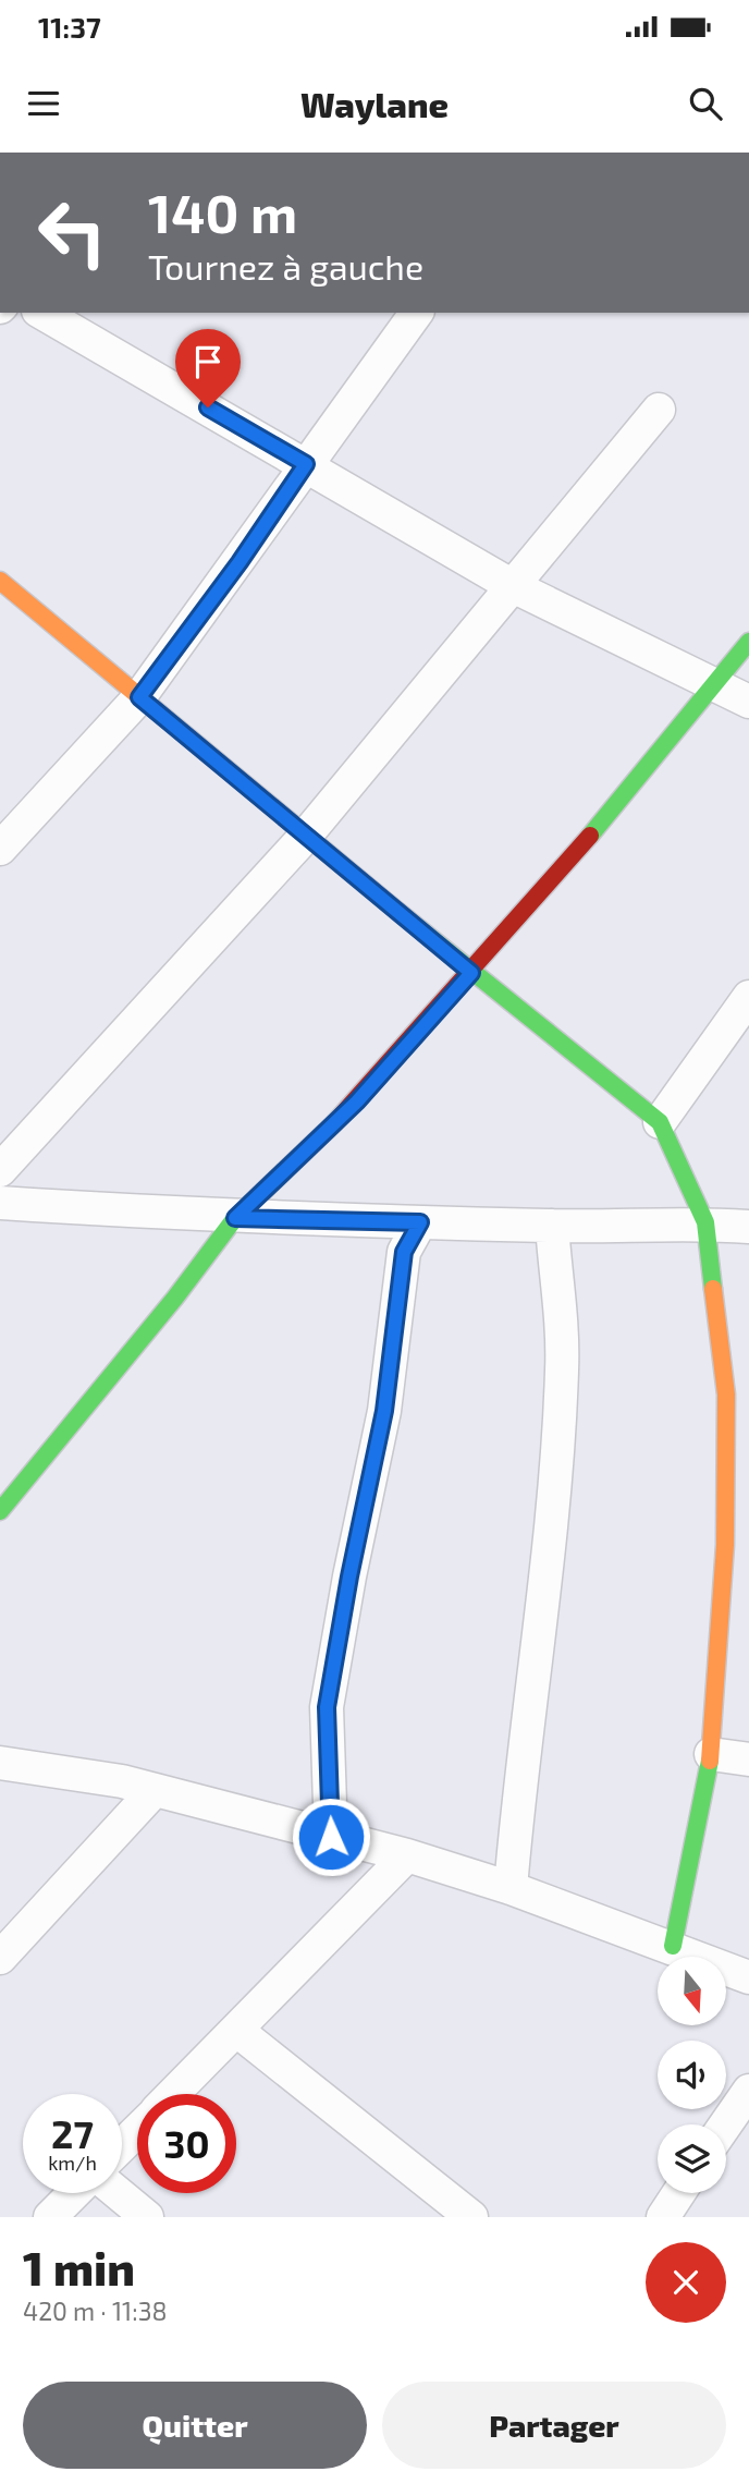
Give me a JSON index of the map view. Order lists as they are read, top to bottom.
{
  "north": "bottom",
  "page": {
    "status": "11:37",
    "header": "Waylane",
    "turn": ["140 m", "Tournez à gauche"],
    "speed": "27 km/h",
    "limit": "30",
    "heading": ["1 min", "420 m · 11:38"],
    "buttons": ["Quitter", "Partager"]
  }
}
